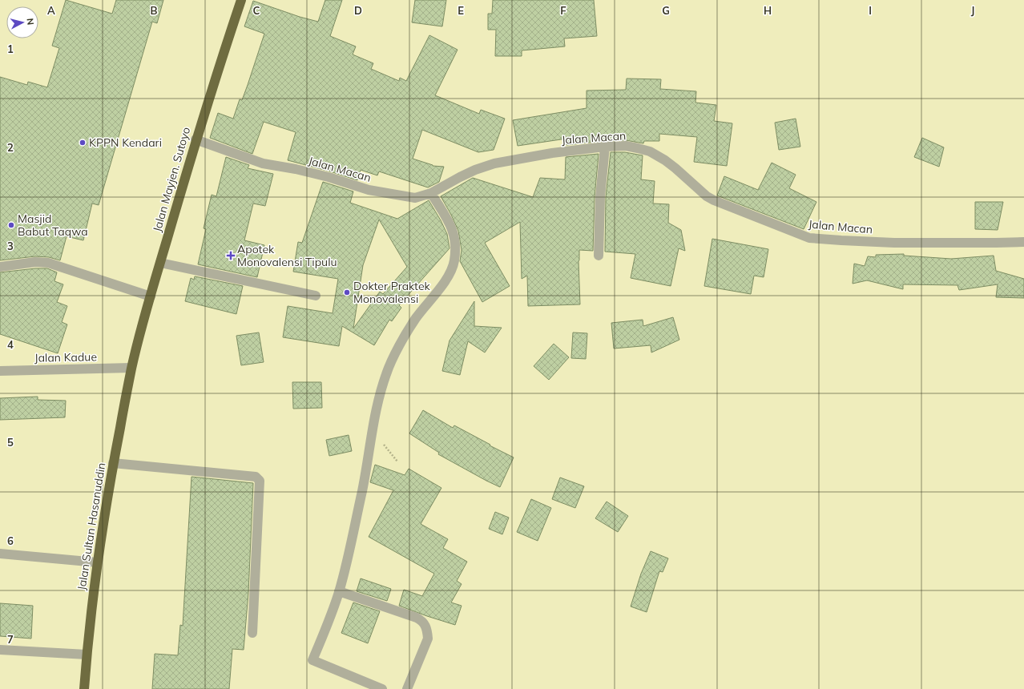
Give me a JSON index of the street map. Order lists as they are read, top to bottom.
{
  "streets": {
    "highway": ["Jalan Mayjen. Sutoyo", "Jalan Sultan Hasanuddin"],
    "street": ["Jalan Macan", "Jalan Kadue"]
  },
  "crossings": [
    ["Jalan Macan", "Jalan Mayjen. Sutoyo"],
    ["Jalan Mayjen. Sutoyo", "Jalan Kadue"],
    ["Jalan Mayjen. Sutoyo", "Jalan Sultan Hasanuddin"],
    ["Jalan Kadue", "Jalan Sultan Hasanuddin"]
  ],
  "places": {
    "other": ["KPPN Kendari", "Masjid Babut Taqwa", "Dokter Praktek Monovalensi"],
    "health": ["Apotek Monovalensi Tipulu"]
  },
  "north": "right",
  "grid": {
    "columns": [
      "A",
      "B",
      "C",
      "D",
      "E",
      "F",
      "G",
      "H",
      "I",
      "J"
    ],
    "rows": [
      "1",
      "2",
      "3",
      "4",
      "5",
      "6",
      "7"
    ]
  }
}
